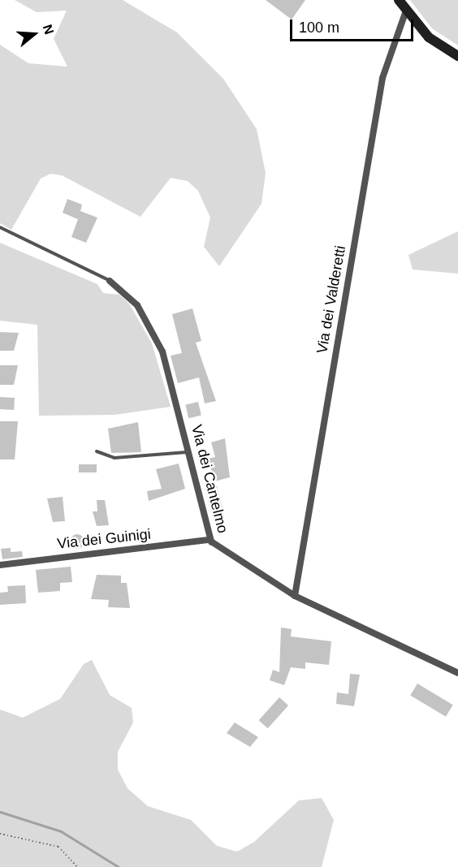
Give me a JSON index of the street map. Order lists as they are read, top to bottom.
{
  "streets": {
    "street": ["Via dei Valderetti", "Via dei Cantelmo", "Via dei Guinigi"]
  },
  "crossings": [
    ["Via dei Valderetti", "Via dei Cantelmo"],
    ["Via dei Cantelmo", "Via dei Guinigi"]
  ],
  "scale_bar": "100 m",
  "north": "right"
}
